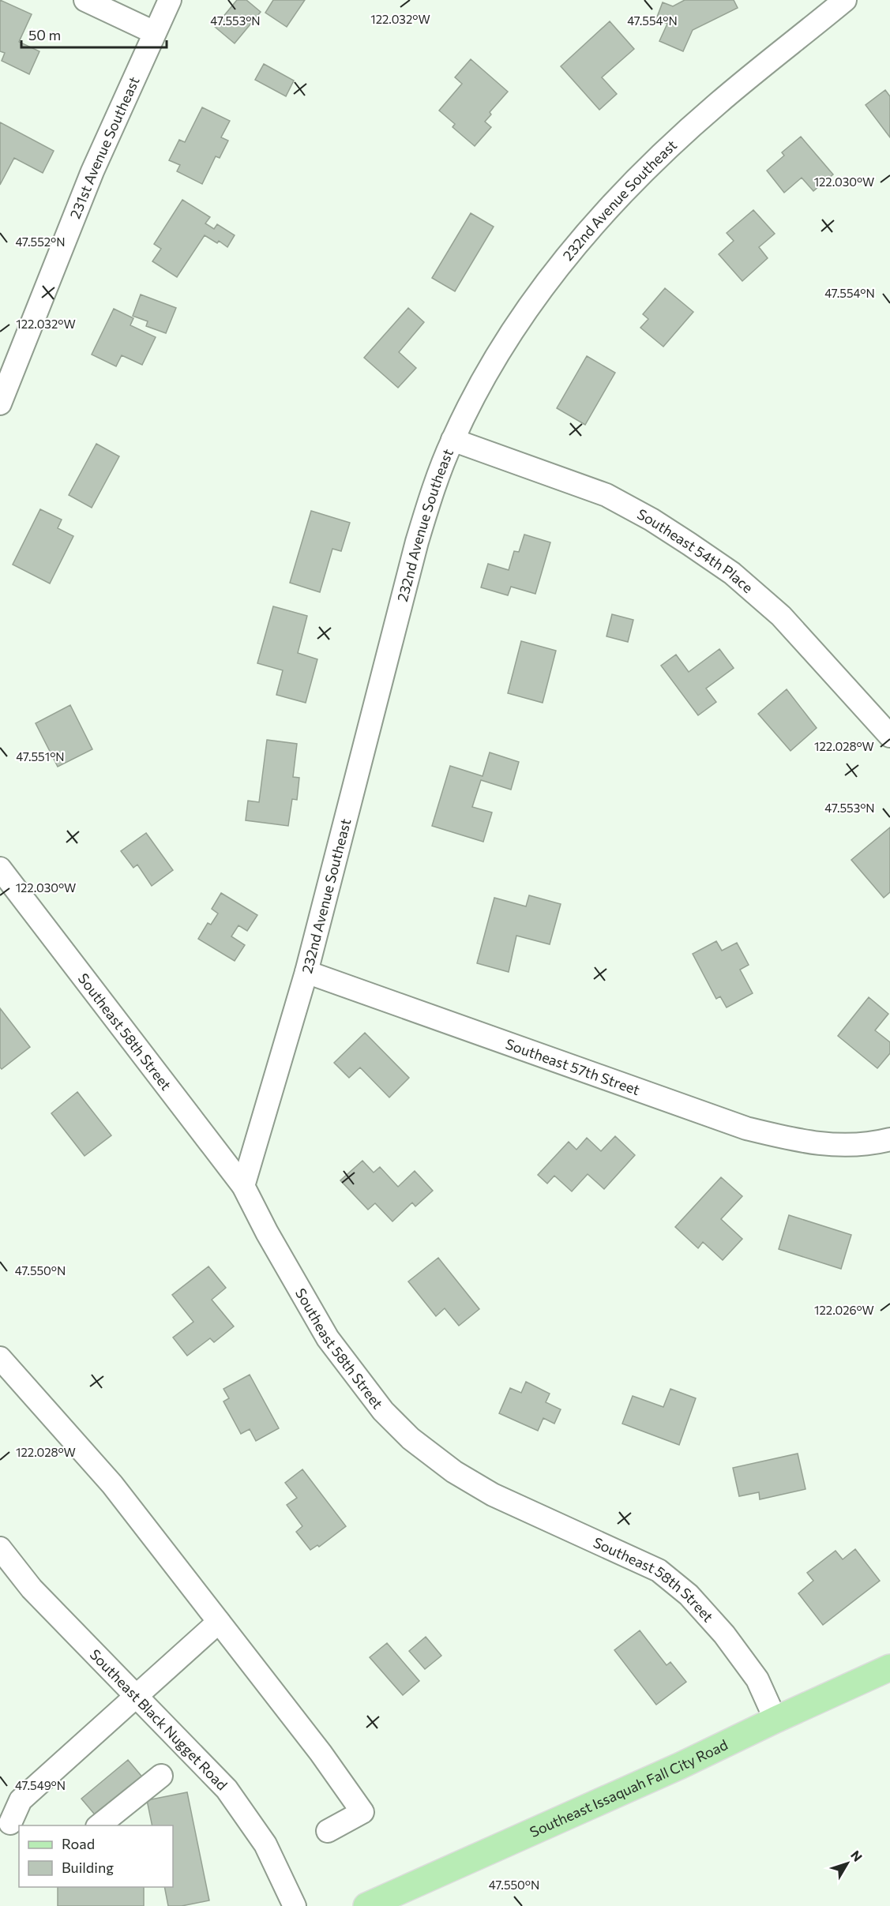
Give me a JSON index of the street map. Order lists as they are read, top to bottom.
{
  "streets": {
    "main road": ["Southeast Issaquah Fall City Road"],
    "street": [
      "231st Avenue Southeast",
      "232nd Avenue Southeast",
      "Southeast 54th Place",
      "Southeast 58th Street",
      "Southeast 57th Street",
      "Southeast Black Nugget Road"
    ]
  },
  "crossings": [
    ["232nd Avenue Southeast", "Southeast 54th Place"],
    ["232nd Avenue Southeast", "Southeast 58th Street"],
    ["232nd Avenue Southeast", "Southeast 57th Street"],
    ["Southeast 58th Street", "Southeast Issaquah Fall City Road"]
  ],
  "legend": ["Road", "Building"],
  "scale_bar": "50 m",
  "north": "top right",
  "coordinates": [
    "122.032°W",
    "47.553°N",
    "47.554°N",
    "122.030°W",
    "47.552°N",
    "122.028°W",
    "47.551°N",
    "47.550°N",
    "122.026°W",
    "47.549°N"
  ]
}
